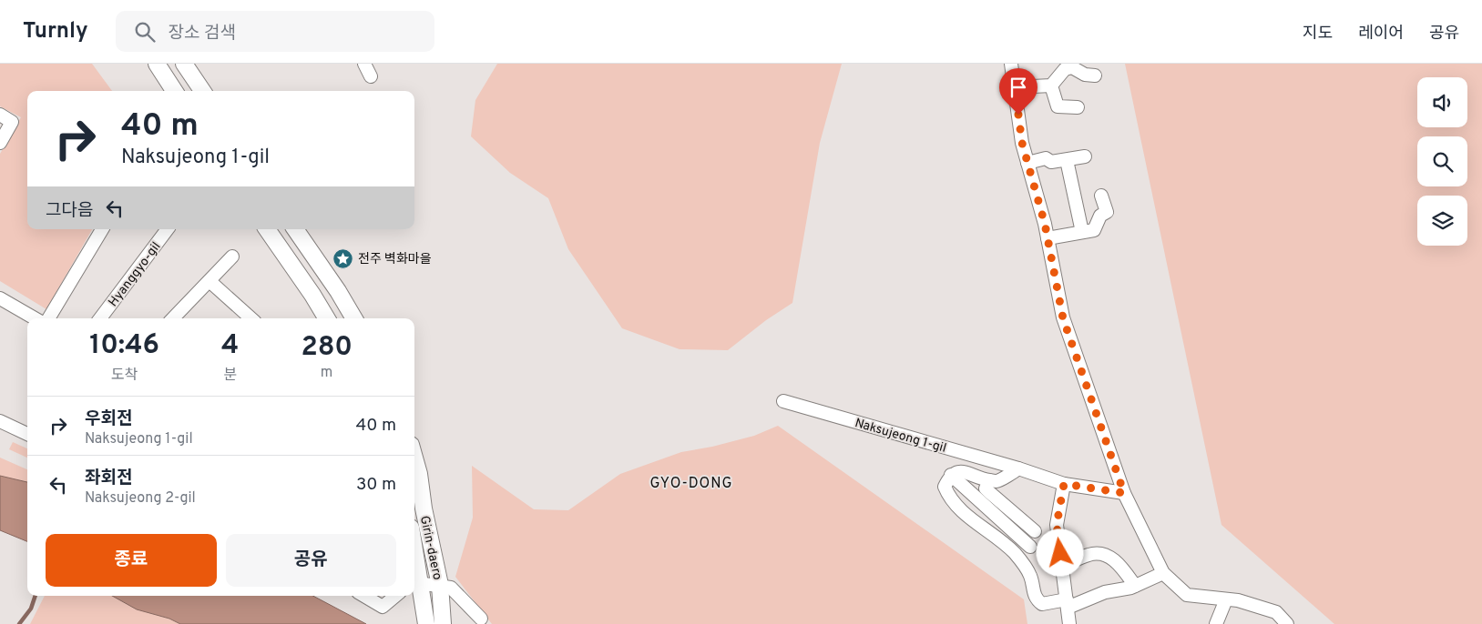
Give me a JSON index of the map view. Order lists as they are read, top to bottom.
{
  "streets": {
    "street": ["Hyanggyo-gil", "Naksujeong 1-gil", "Girin-daero"]
  },
  "districts": ["GYO-DONG"],
  "places": {
    "place": ["전주 벽화마을"]
  },
  "page": {
    "header": "Turnly",
    "search": "장소 검색",
    "nav": ["지도", "레이어", "공유"],
    "turn": ["40 m", "Naksujeong 1-gil"],
    "then": "그다음",
    "eta": [
      "10:46",
      "도착",
      "4",
      "분",
      "280",
      "m"
    ],
    "list": [
      {
        "name": "우회전",
        "note": "Naksujeong 1-gil",
        "value": "40 m"
      },
      {
        "name": "좌회전",
        "note": "Naksujeong 2-gil",
        "value": "30 m"
      }
    ],
    "buttons": ["종료", "공유"]
  }
}
